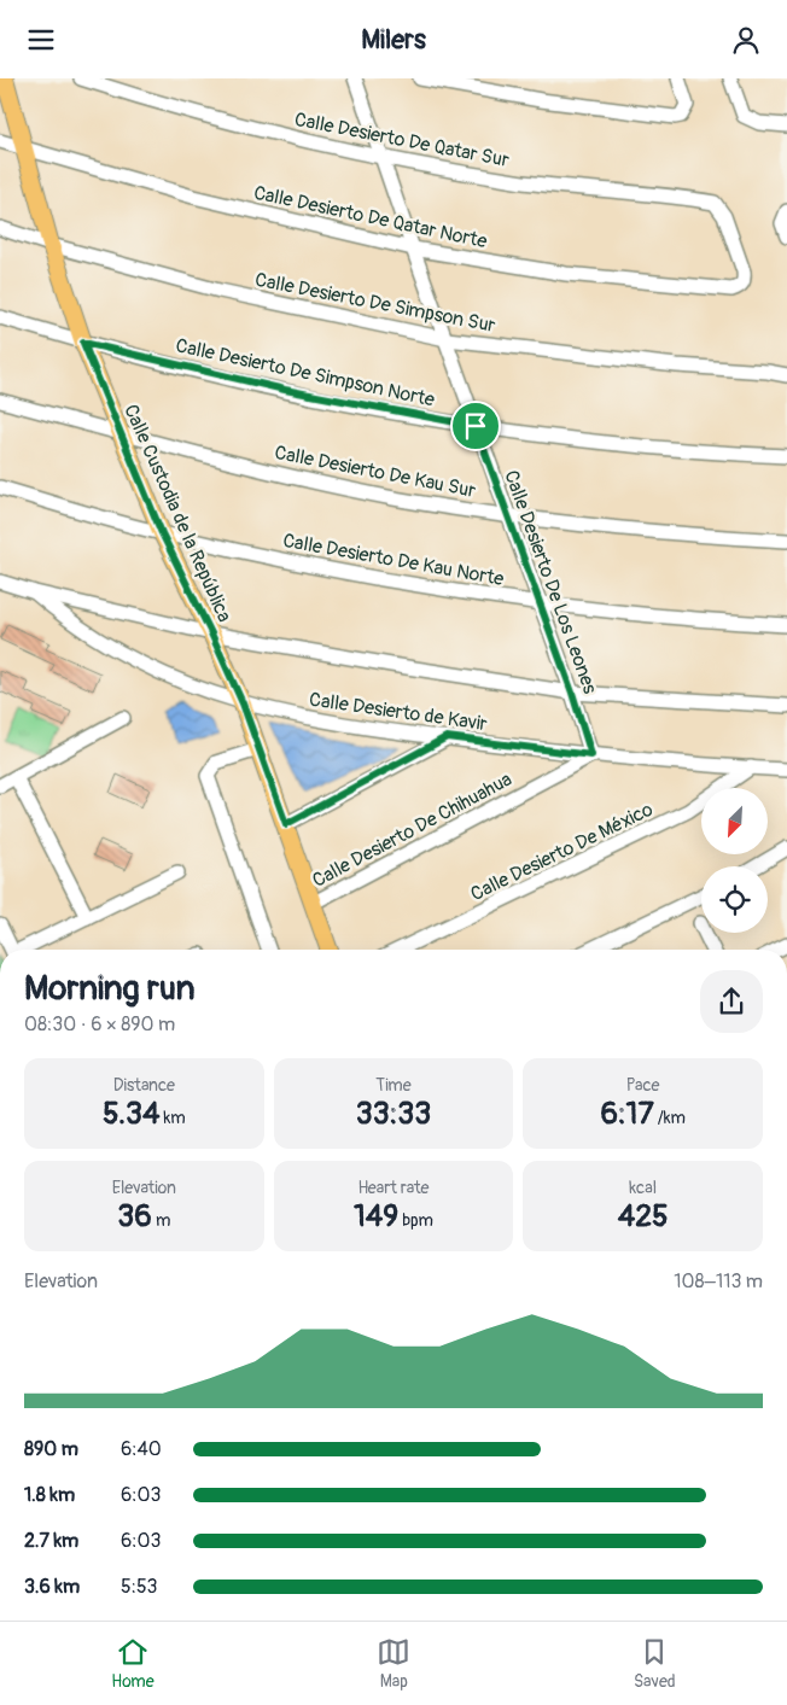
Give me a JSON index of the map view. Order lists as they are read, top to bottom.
{
  "streets": {
    "main road": ["Calle Custodia de la República"],
    "street": [
      "Calle Desierto De Qatar Sur",
      "Calle Desierto De Qatar Norte",
      "Calle Desierto De Simpson Sur",
      "Calle Desierto De Simpson Norte",
      "Calle Desierto De Kau Sur",
      "Calle Desierto De Kau Norte",
      "Calle Desierto De Los Leones",
      "Calle Desierto de Kavir",
      "Calle Desierto De Chihuahua",
      "Calle Desierto De México"
    ]
  },
  "crossings": [
    ["Calle Desierto De Qatar Sur", "Calle Desierto De Qatar Norte"],
    ["Calle Desierto De Qatar Sur", "Calle Desierto De Los Leones"],
    ["Calle Desierto De Qatar Norte", "Calle Custodia de la República"],
    ["Calle Desierto De Qatar Norte", "Calle Desierto De Los Leones"],
    ["Calle Desierto De Simpson Sur", "Calle Custodia de la República"],
    ["Calle Desierto De Simpson Sur", "Calle Desierto De Los Leones"],
    ["Calle Desierto De Simpson Norte", "Calle Custodia de la República"],
    ["Calle Desierto De Simpson Norte", "Calle Desierto De Los Leones"],
    ["Calle Desierto De Kau Sur", "Calle Custodia de la República"],
    ["Calle Desierto De Kau Sur", "Calle Desierto De Los Leones"],
    ["Calle Custodia de la República", "Calle Desierto De Kau Norte"],
    ["Calle Custodia de la República", "Calle Desierto de Kavir"],
    ["Calle Custodia de la República", "Calle Desierto De Chihuahua"],
    ["Calle Desierto De Kau Norte", "Calle Desierto De Los Leones"],
    ["Calle Desierto De Los Leones", "Calle Desierto de Kavir"],
    ["Calle Desierto De Los Leones", "Calle Desierto De Chihuahua"],
    ["Calle Desierto de Kavir", "Calle Desierto De Chihuahua"],
    ["Calle Desierto de Kavir", "Calle Desierto De México"]
  ],
  "north": "bottom left",
  "page": {
    "header": "Milers",
    "heading": ["Morning run", "08:30 · 6 × 890 m"],
    "stats": [
      ["Distance", "5.34 km"],
      ["Time", "33:33"],
      ["Pace", "6:17 /km"],
      ["Elevation", "36 m"],
      ["Heart rate", "149 bpm"],
      ["kcal", "425"]
    ],
    "chart": ["Elevation", "108–113 m"],
    "list": [
      {
        "name": "890 m",
        "note": "6:40"
      },
      {
        "name": "1.8 km",
        "note": "6:03"
      },
      {
        "name": "2.7 km",
        "note": "6:03"
      },
      {
        "name": "3.6 km",
        "note": "5:53"
      }
    ],
    "tabs": ["Home", "Map", "Saved"]
  }
}
